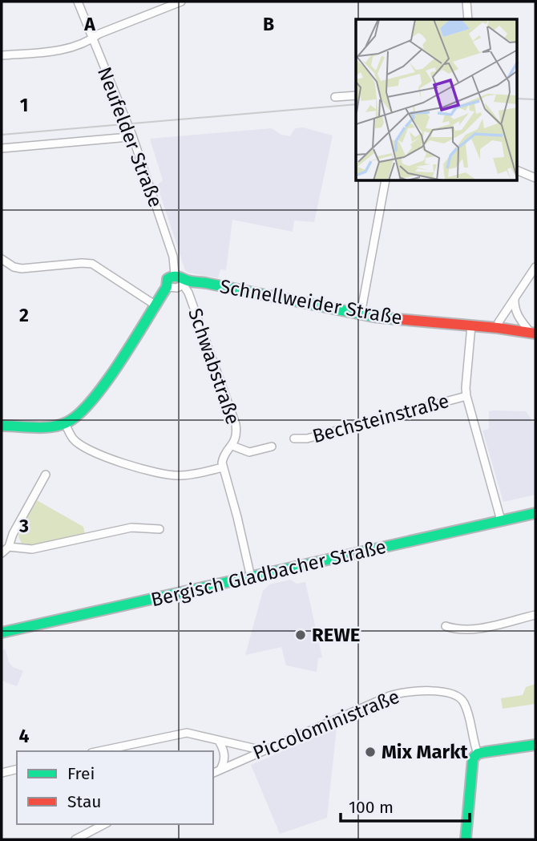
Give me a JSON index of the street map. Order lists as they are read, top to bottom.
{
  "streets": {
    "street": [
      "Neufelder Straße",
      "Schnellweider Straße",
      "Schwabstraße",
      "Bechsteinstraße",
      "Bergisch Gladbacher Straße",
      "Piccoloministraße"
    ]
  },
  "crossings": [
    ["Neufelder Straße", "Schnellweider Straße"],
    ["Schnellweider Straße", "Schwabstraße"]
  ],
  "places": ["REWE", "Mix Markt"],
  "legend": ["Frei", "Stau"],
  "scale_bar": "100 m",
  "grid": {
    "columns": ["A", "B"],
    "rows": [
      "1",
      "2",
      "3",
      "4"
    ]
  }
}
